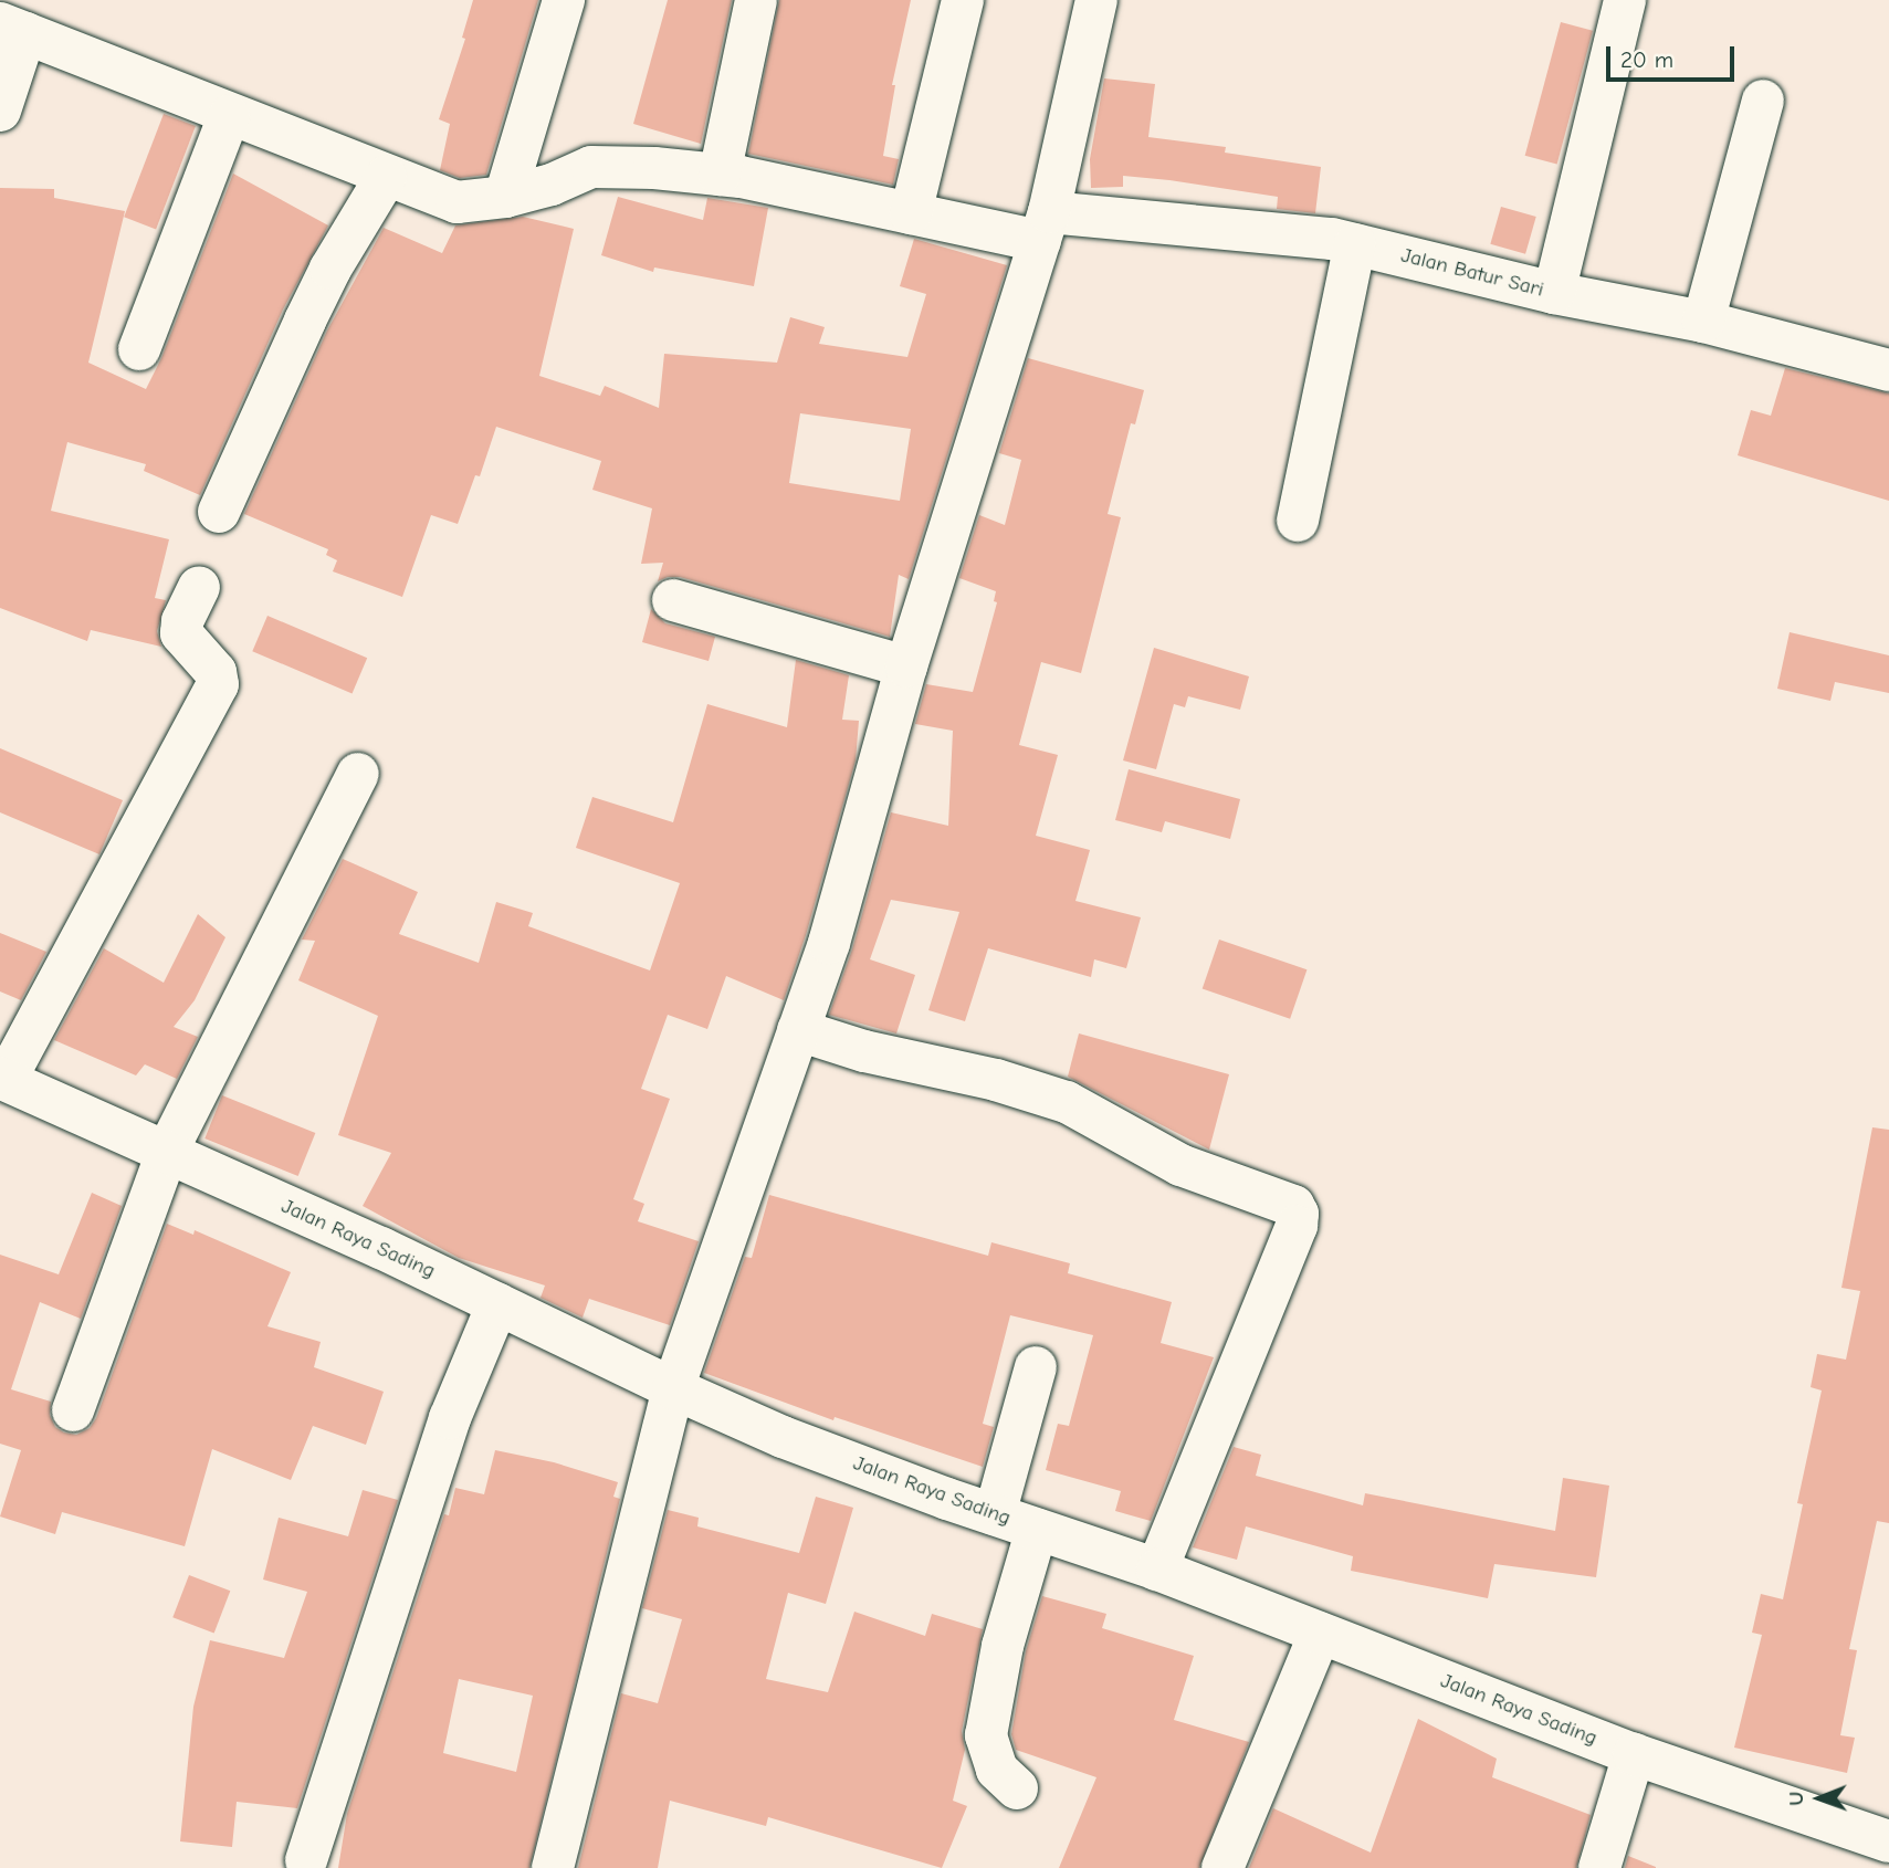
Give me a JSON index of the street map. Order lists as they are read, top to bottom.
{
  "streets": {
    "street": ["Jalan Batur Sari", "Jalan Raya Sading"]
  },
  "scale_bar": "20 m",
  "north": "left"
}
